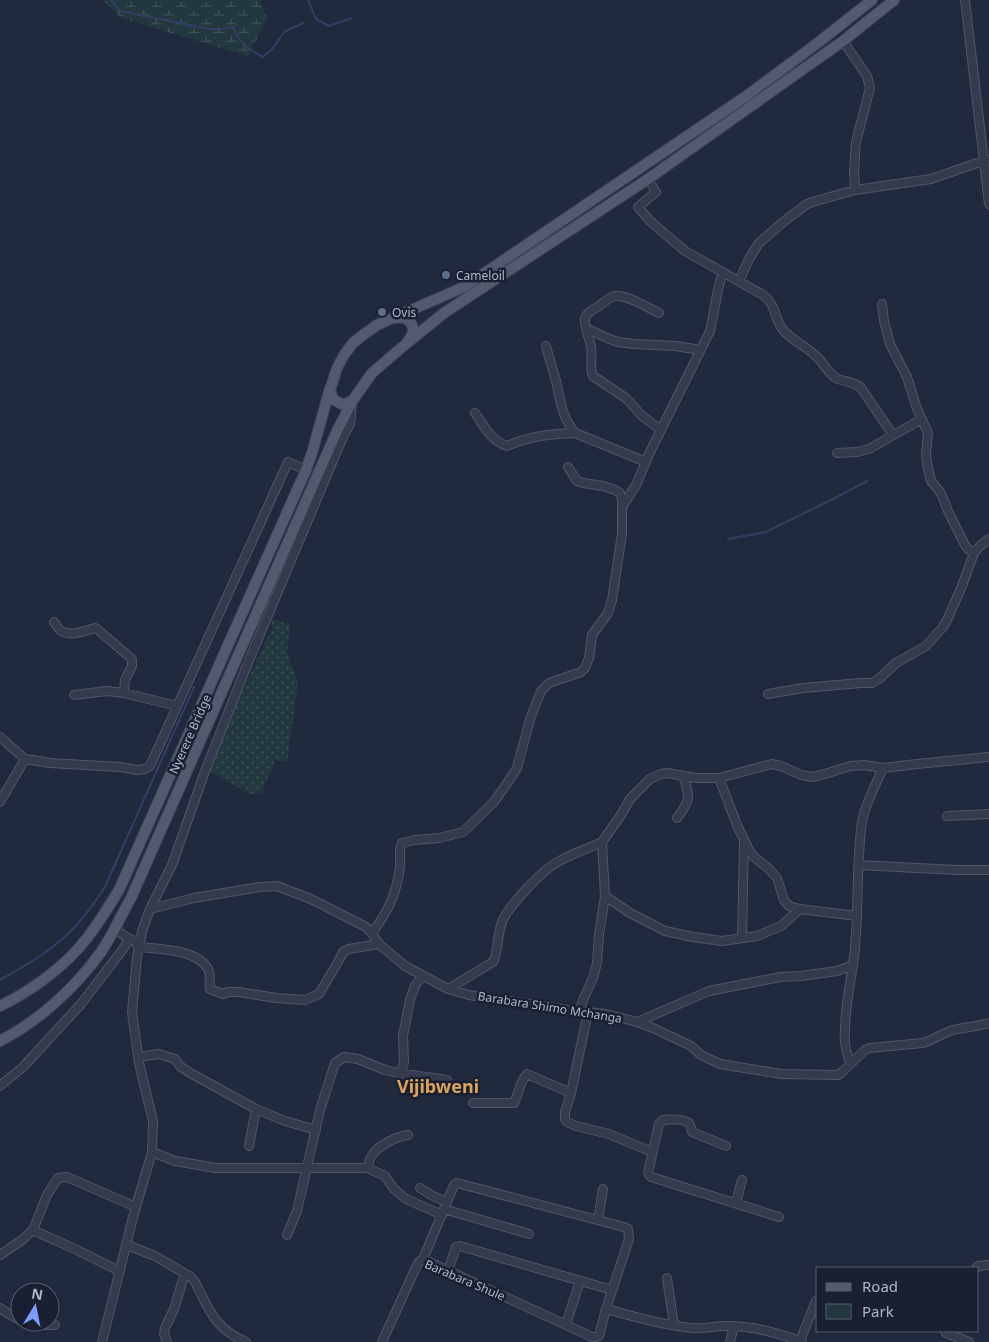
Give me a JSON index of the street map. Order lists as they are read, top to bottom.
{
  "streets": {
    "main road": ["Nyerere Bridge"],
    "street": ["Barabara Shimo Mchanga", "Barabara Shule"]
  },
  "districts": ["Vijibweni"],
  "places": ["Cameloil", "Ovis"],
  "legend": ["Road", "Park"],
  "north": "top"
}
